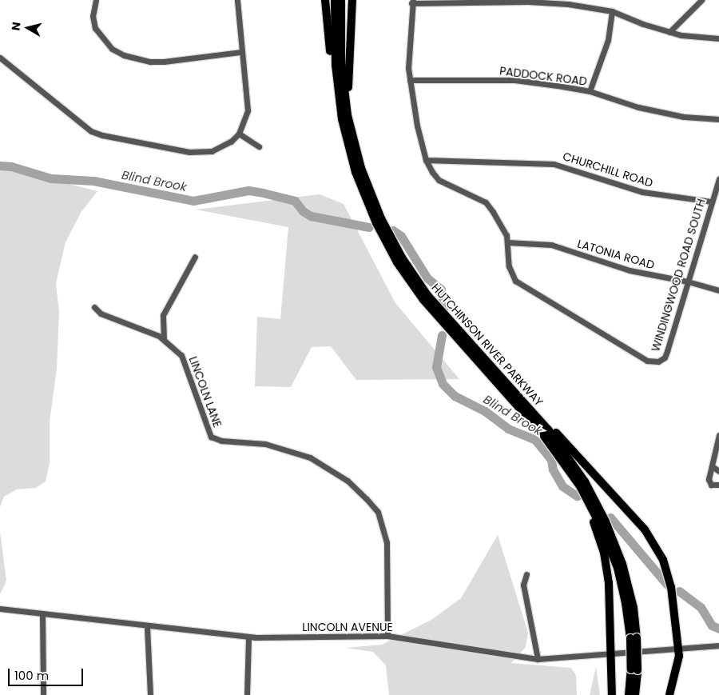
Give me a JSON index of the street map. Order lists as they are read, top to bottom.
{
  "streets": {
    "highway": ["HUTCHINSON RIVER PARKWAY"],
    "street": [
      "PADDOCK ROAD",
      "CHURCHILL ROAD",
      "LATONIA ROAD",
      "WINDINGWOOD ROAD SOUTH",
      "LINCOLN LANE",
      "LINCOLN AVENUE"
    ]
  },
  "crossings": [
    ["CHURCHILL ROAD", "WINDINGWOOD ROAD SOUTH"],
    ["LATONIA ROAD", "WINDINGWOOD ROAD SOUTH"],
    ["LINCOLN LANE", "LINCOLN AVENUE"]
  ],
  "water": ["Blind Brook"],
  "scale_bar": "100 m",
  "north": "left"
}
